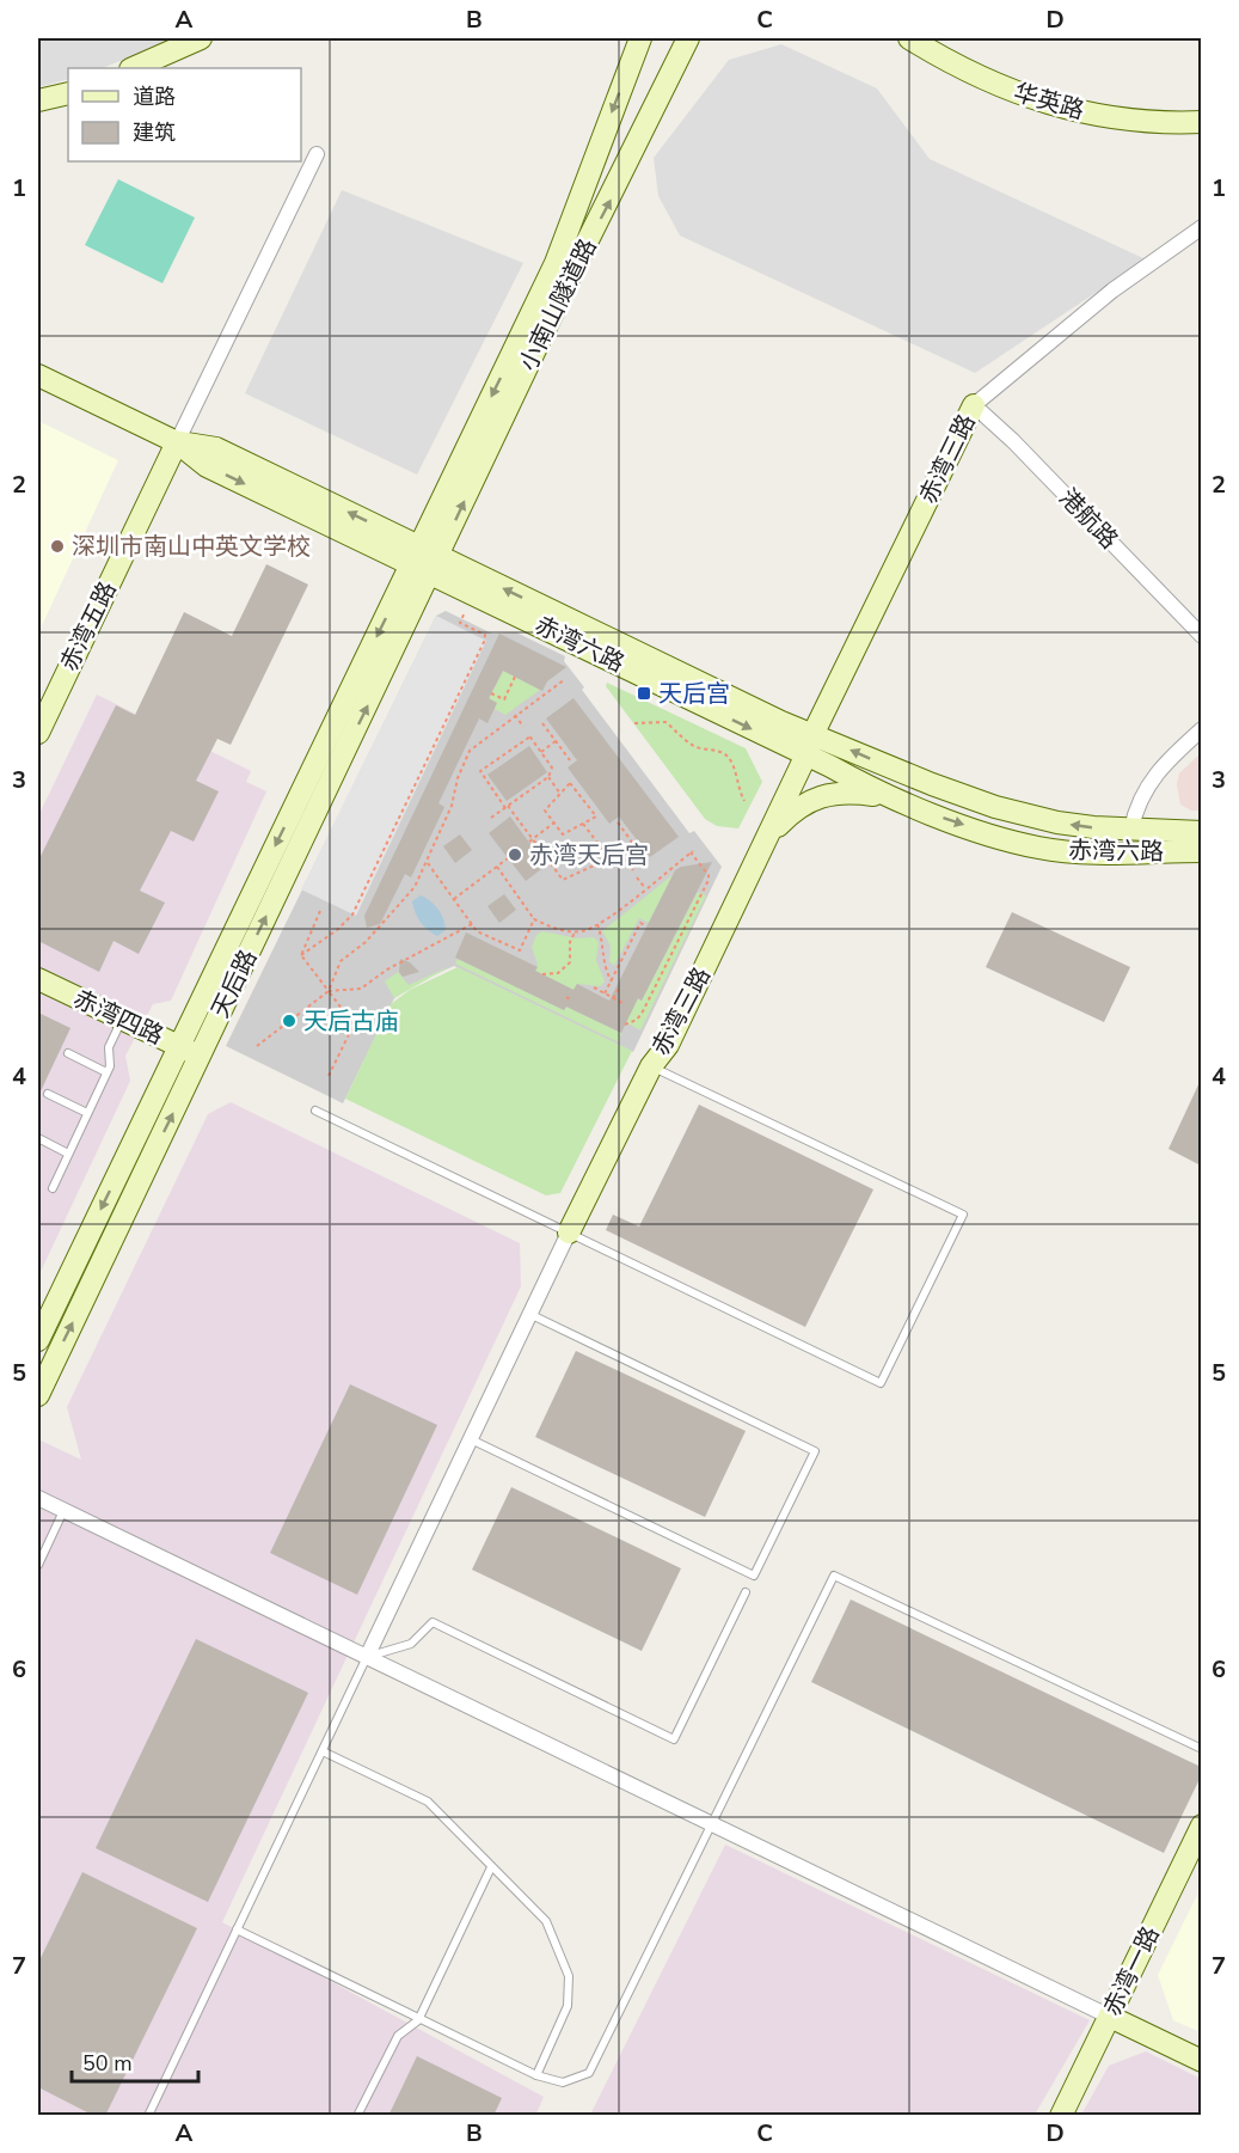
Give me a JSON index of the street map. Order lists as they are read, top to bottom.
{
  "streets": {
    "street": [
      "华英路",
      "小南山隧道路",
      "赤湾三路",
      "港航路",
      "赤湾五路",
      "赤湾六路",
      "天后路",
      "赤湾四路",
      "赤湾一路"
    ]
  },
  "crossings": [
    ["小南山隧道路", "赤湾六路"],
    ["小南山隧道路", "天后路"],
    ["赤湾三路", "港航路"],
    ["赤湾三路", "赤湾六路"],
    ["赤湾五路", "赤湾六路"],
    ["赤湾六路", "天后路"],
    ["天后路", "赤湾四路"]
  ],
  "places": {
    "other": ["深圳市南山中英文学校", "赤湾天后宫", "天后古庙"],
    "transit": ["天后宫"]
  },
  "legend": ["道路", "建筑"],
  "scale_bar": "50 m",
  "grid": {
    "columns": [
      "A",
      "B",
      "C",
      "D"
    ],
    "rows": [
      "1",
      "2",
      "3",
      "4",
      "5",
      "6",
      "7"
    ]
  }
}
